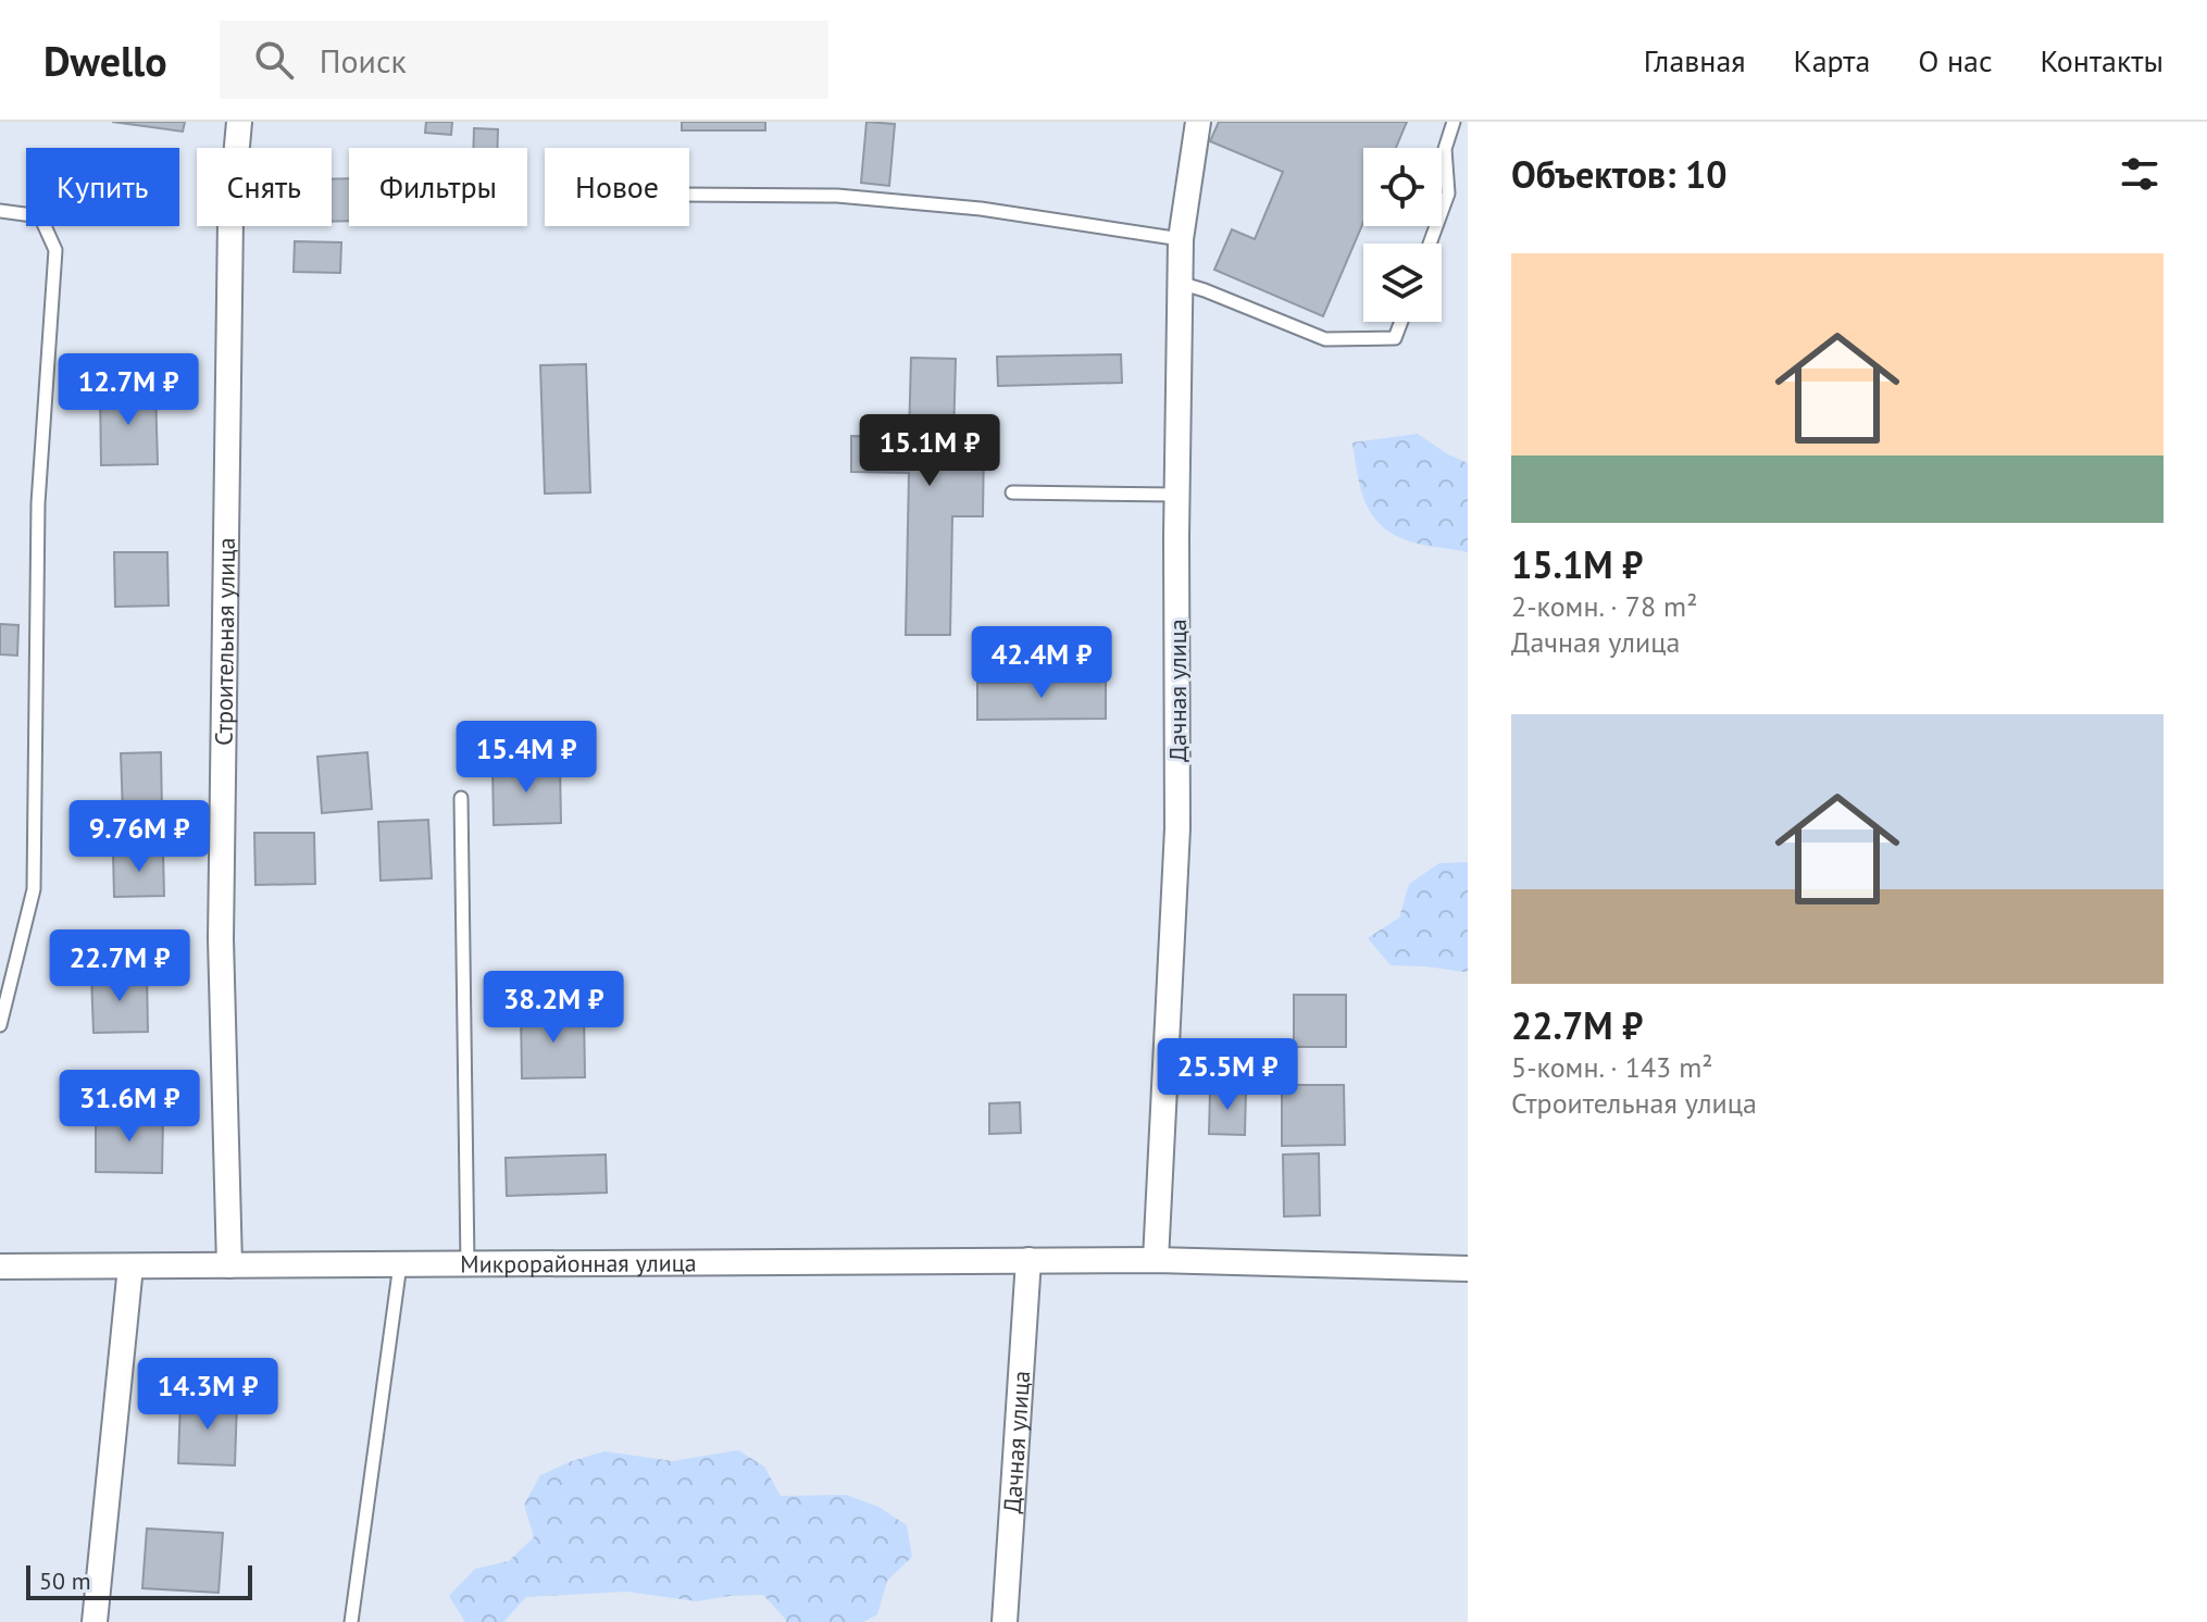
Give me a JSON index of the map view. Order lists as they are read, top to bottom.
{
  "streets": {
    "street": ["Строительная улица", "Дачная улица", "Микрорайонная улица"]
  },
  "crossings": [
    ["Строительная улица", "Микрорайонная улица"],
    ["Дачная улица", "Микрорайонная улица"]
  ],
  "scale_bar": "50 m",
  "page": {
    "header": "Dwello",
    "search": "Поиск",
    "nav": [
      "Главная",
      "Карта",
      "О нас",
      "Контакты"
    ],
    "heading": "Объектов: 10",
    "chip": [
      "Купить",
      "Снять",
      "Фильтры",
      "Новое"
    ],
    "list": [
      {
        "name": "15.1M ₽",
        "note": "2-комн. · 78 m² · Дачная улица"
      },
      {
        "name": "22.7M ₽",
        "note": "5-комн. · 143 m² · Строительная улица"
      }
    ],
    "price": [
      "12.7M ₽",
      "15.1M ₽",
      "42.4M ₽",
      "15.4M ₽",
      "9.76M ₽",
      "22.7M ₽",
      "38.2M ₽",
      "25.5M ₽",
      "31.6M ₽",
      "14.3M ₽"
    ],
    "scale": "50 m"
  }
}
